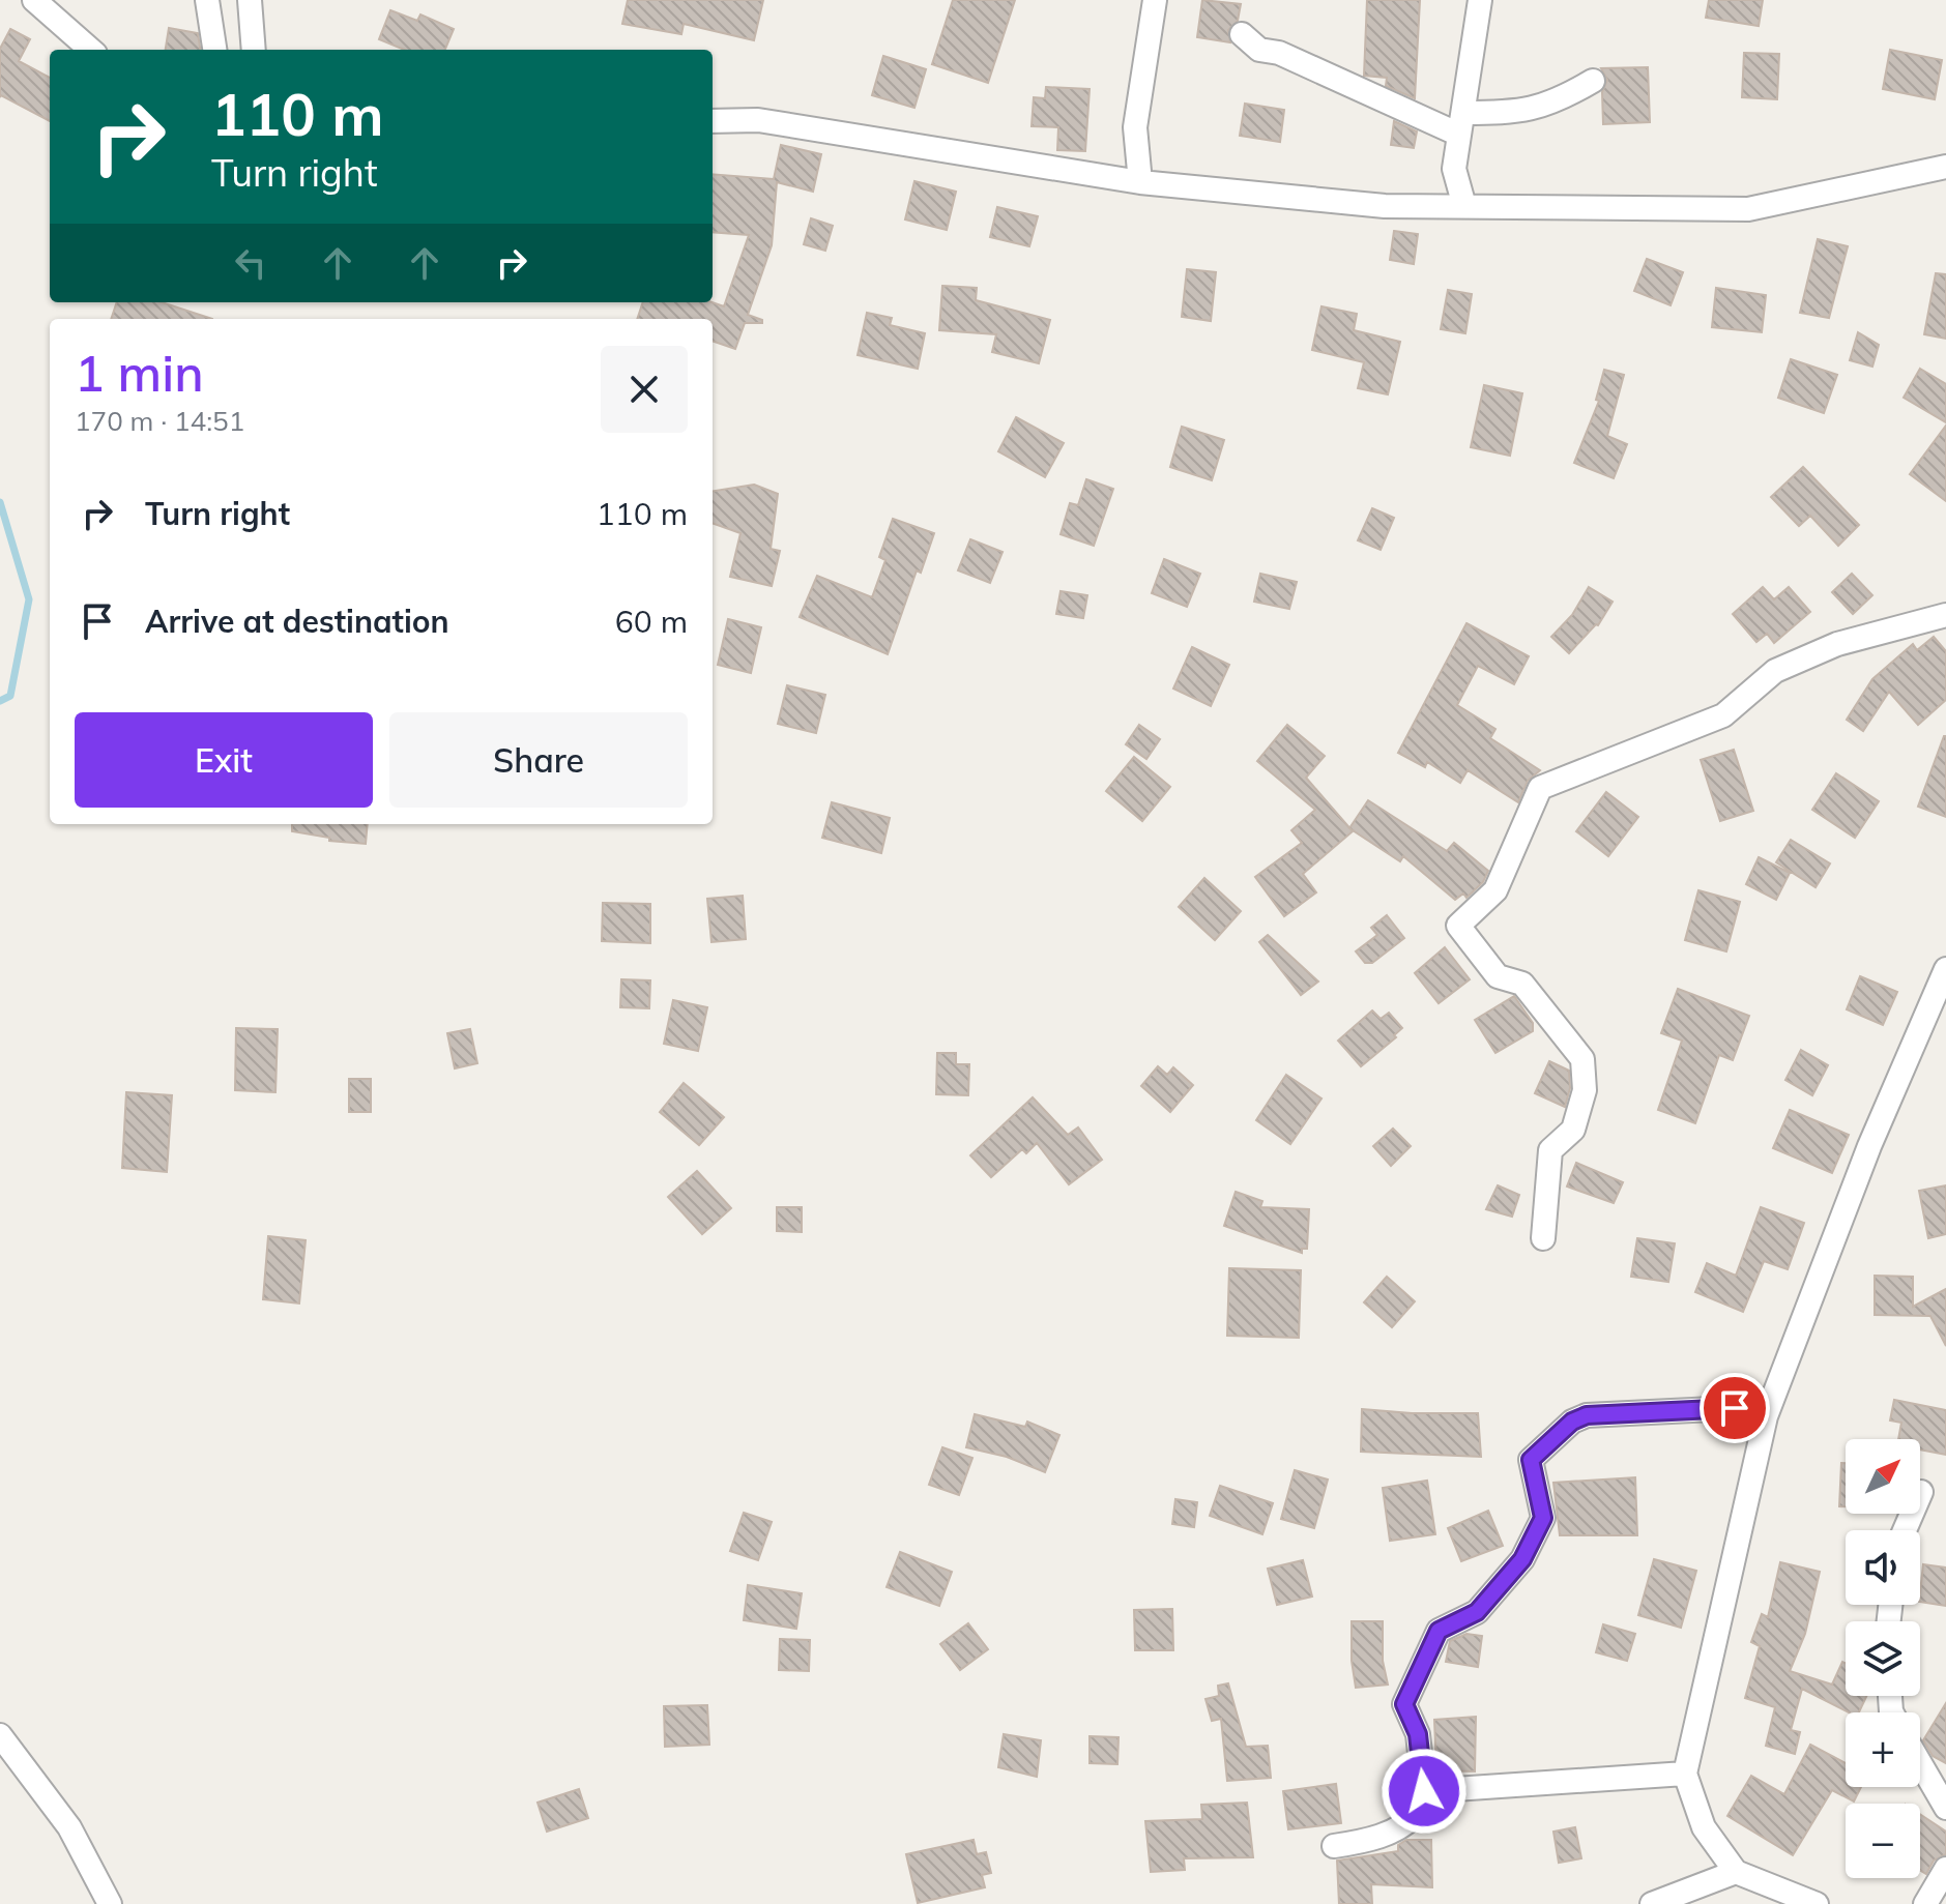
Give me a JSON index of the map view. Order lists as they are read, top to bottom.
{
  "north": "top right",
  "page": {
    "turn": ["110 m", "Turn right"],
    "heading": ["1 min", "170 m · 14:51"],
    "list": [
      {
        "name": "Turn right",
        "value": "110 m"
      },
      {
        "name": "Arrive at destination",
        "value": "60 m"
      }
    ],
    "buttons": ["Exit", "Share"],
    "map_buttons": ["+", "−"]
  }
}
